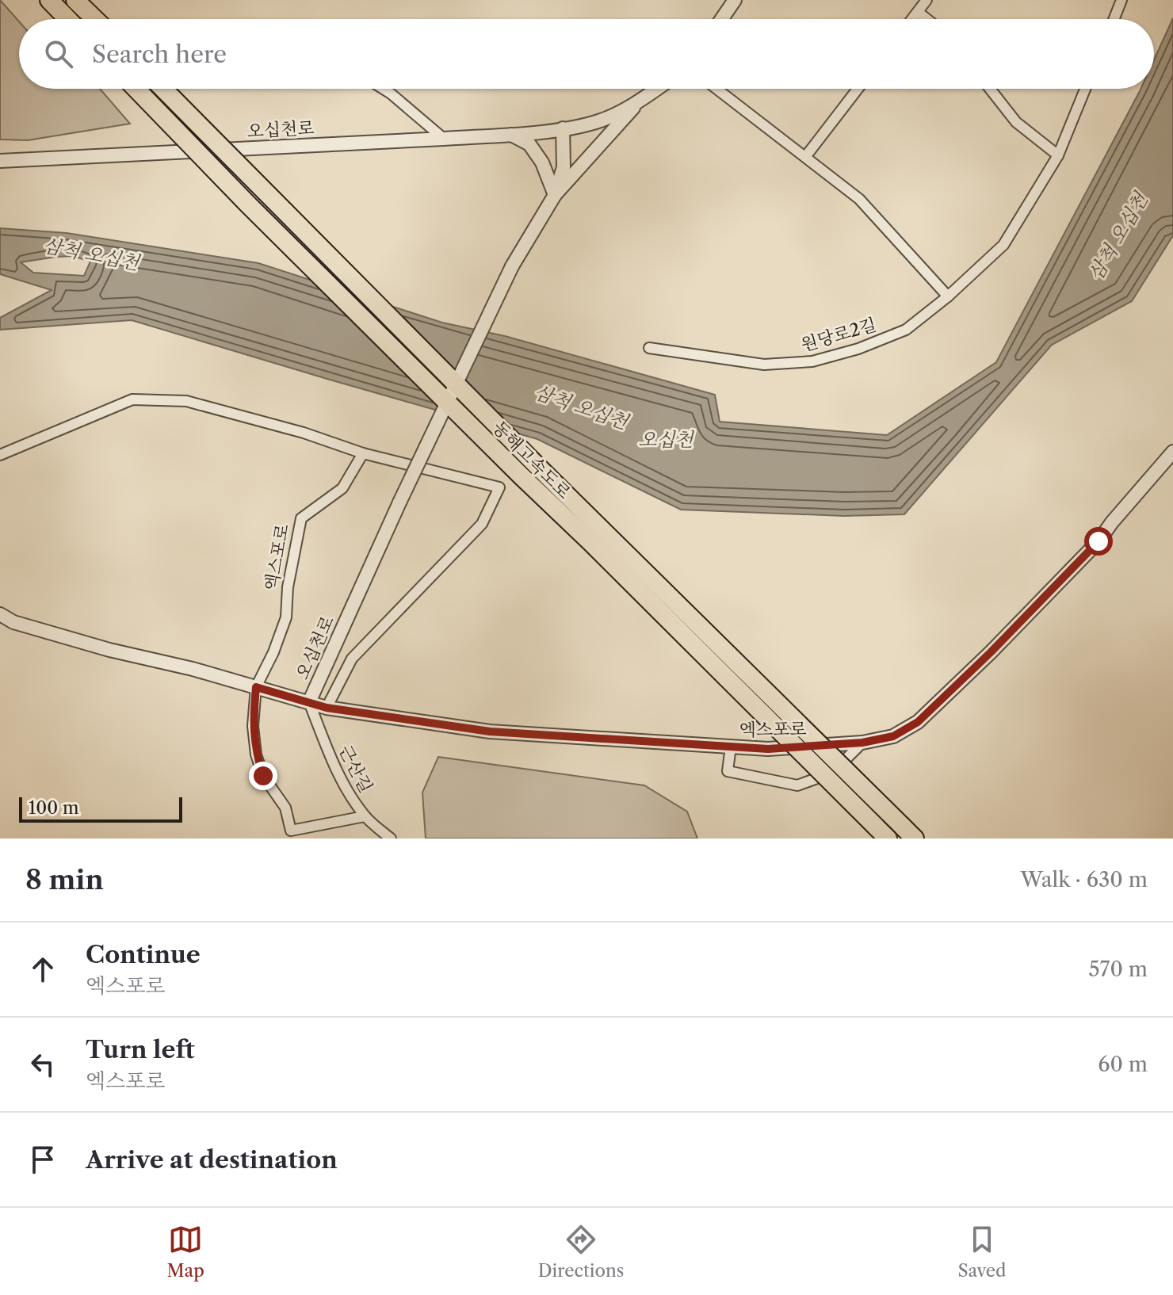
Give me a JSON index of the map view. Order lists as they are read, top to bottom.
{
  "streets": {
    "highway": ["동해고속도로"],
    "street": [
      "오십천로",
      "원당로2길",
      "엑스포로",
      "근산길"
    ]
  },
  "crossings": [
    ["오십천로", "엑스포로"],
    ["오십천로", "근산길"],
    ["엑스포로", "근산길"]
  ],
  "water": ["삼척 오십천", "오십천"],
  "scale_bar": "100 m",
  "page": {
    "search": "Search here",
    "scale": "100 m",
    "heading": ["8 min", "Walk · 630 m"],
    "list": [
      ["Continue", "엑스포로", "570 m"],
      ["Turn left", "엑스포로", "60 m"],
      "Arrive at destination"
    ],
    "nav": ["Map", "Directions", "Saved"]
  }
}
